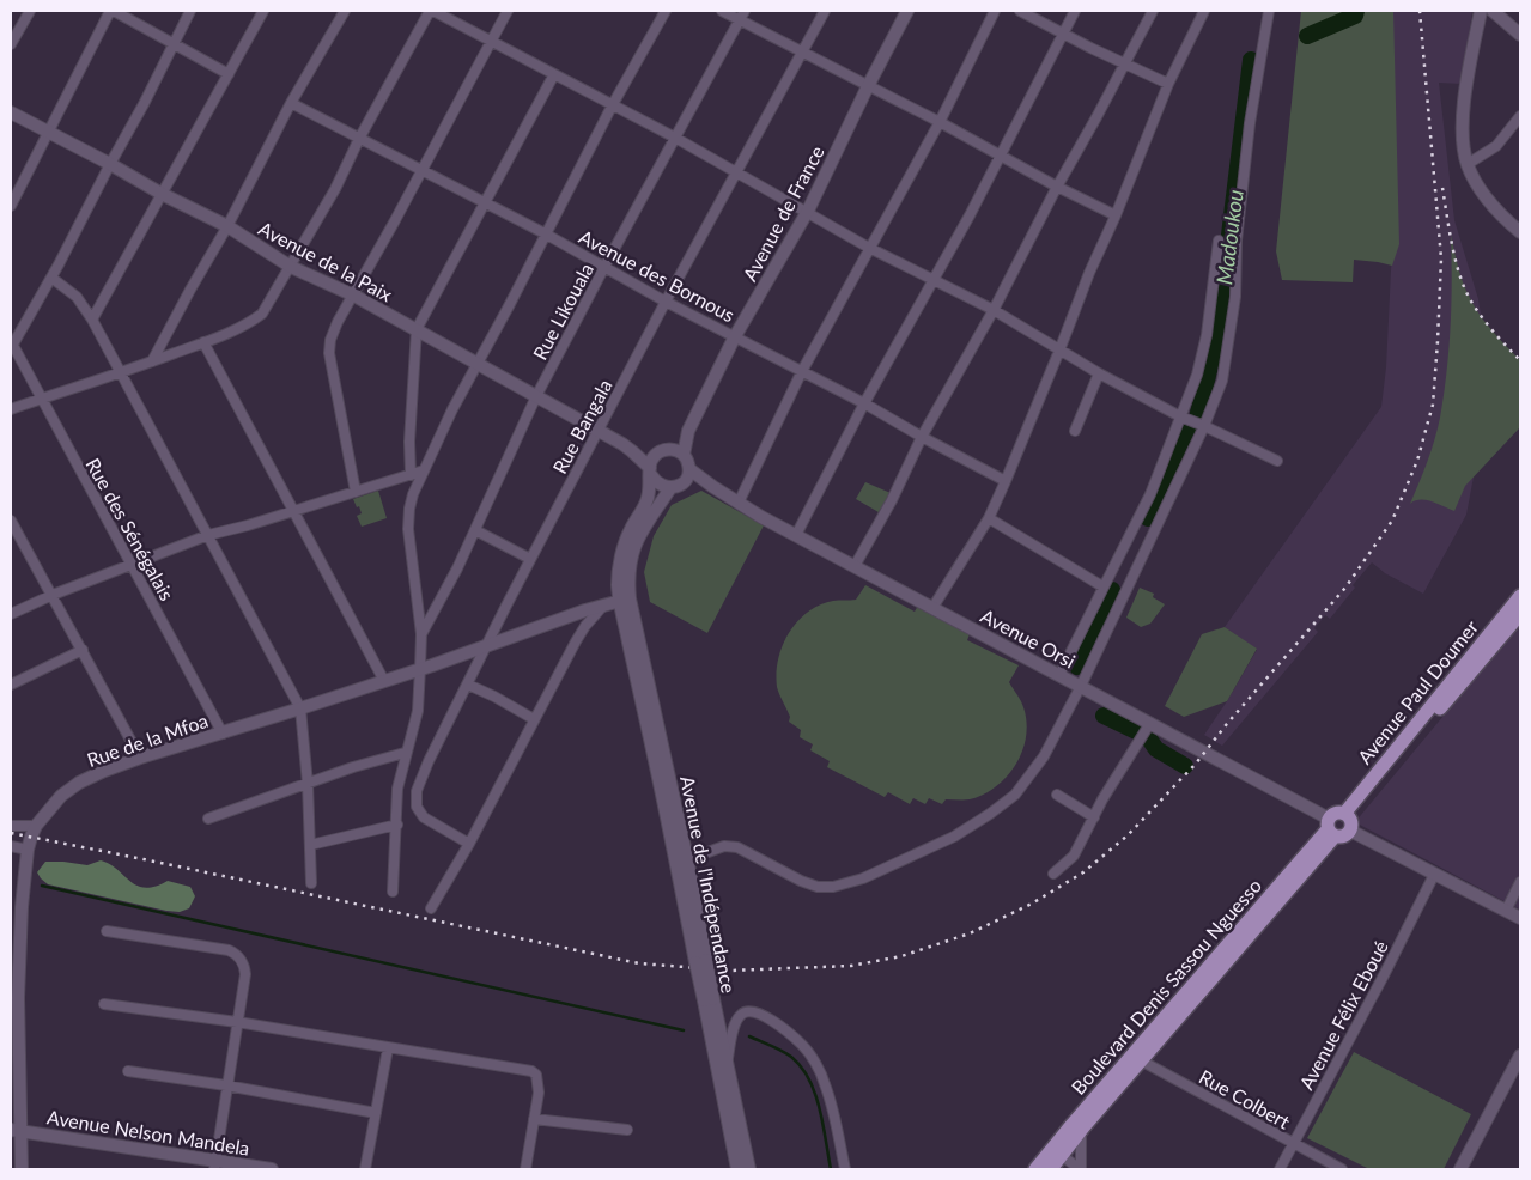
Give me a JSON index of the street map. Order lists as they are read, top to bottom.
{
  "streets": {
    "main road": [
      "Avenue de France",
      "Avenue de la Paix",
      "Avenue Orsi",
      "Avenue Paul Doumer",
      "Rue de la Mfoa",
      "Avenue de l'Indépendance",
      "Boulevard Denis Sassou Nguesso",
      "Avenue Nelson Mandela"
    ],
    "street": [
      "Avenue des Bornous",
      "Rue Likouala",
      "Rue Bangala",
      "Rue des Sénégalais",
      "Avenue Félix Eboué",
      "Rue Colbert"
    ]
  },
  "crossings": [
    ["Avenue de France", "Avenue des Bornous"],
    ["Avenue de la Paix", "Rue Likouala"],
    ["Avenue de la Paix", "Rue Bangala"],
    ["Avenue des Bornous", "Rue Likouala"],
    ["Avenue des Bornous", "Rue Bangala"],
    ["Rue Bangala", "Rue de la Mfoa"],
    ["Rue des Sénégalais", "Rue de la Mfoa"],
    ["Avenue Orsi", "Avenue de l'Indépendance"],
    ["Avenue Orsi", "Boulevard Denis Sassou Nguesso"],
    ["Rue de la Mfoa", "Avenue de l'Indépendance"],
    ["Rue de la Mfoa", "Avenue Nelson Mandela"],
    ["Boulevard Denis Sassou Nguesso", "Rue Colbert"],
    ["Avenue Félix Eboué", "Rue Colbert"]
  ],
  "water": ["Madoukou"]
}
